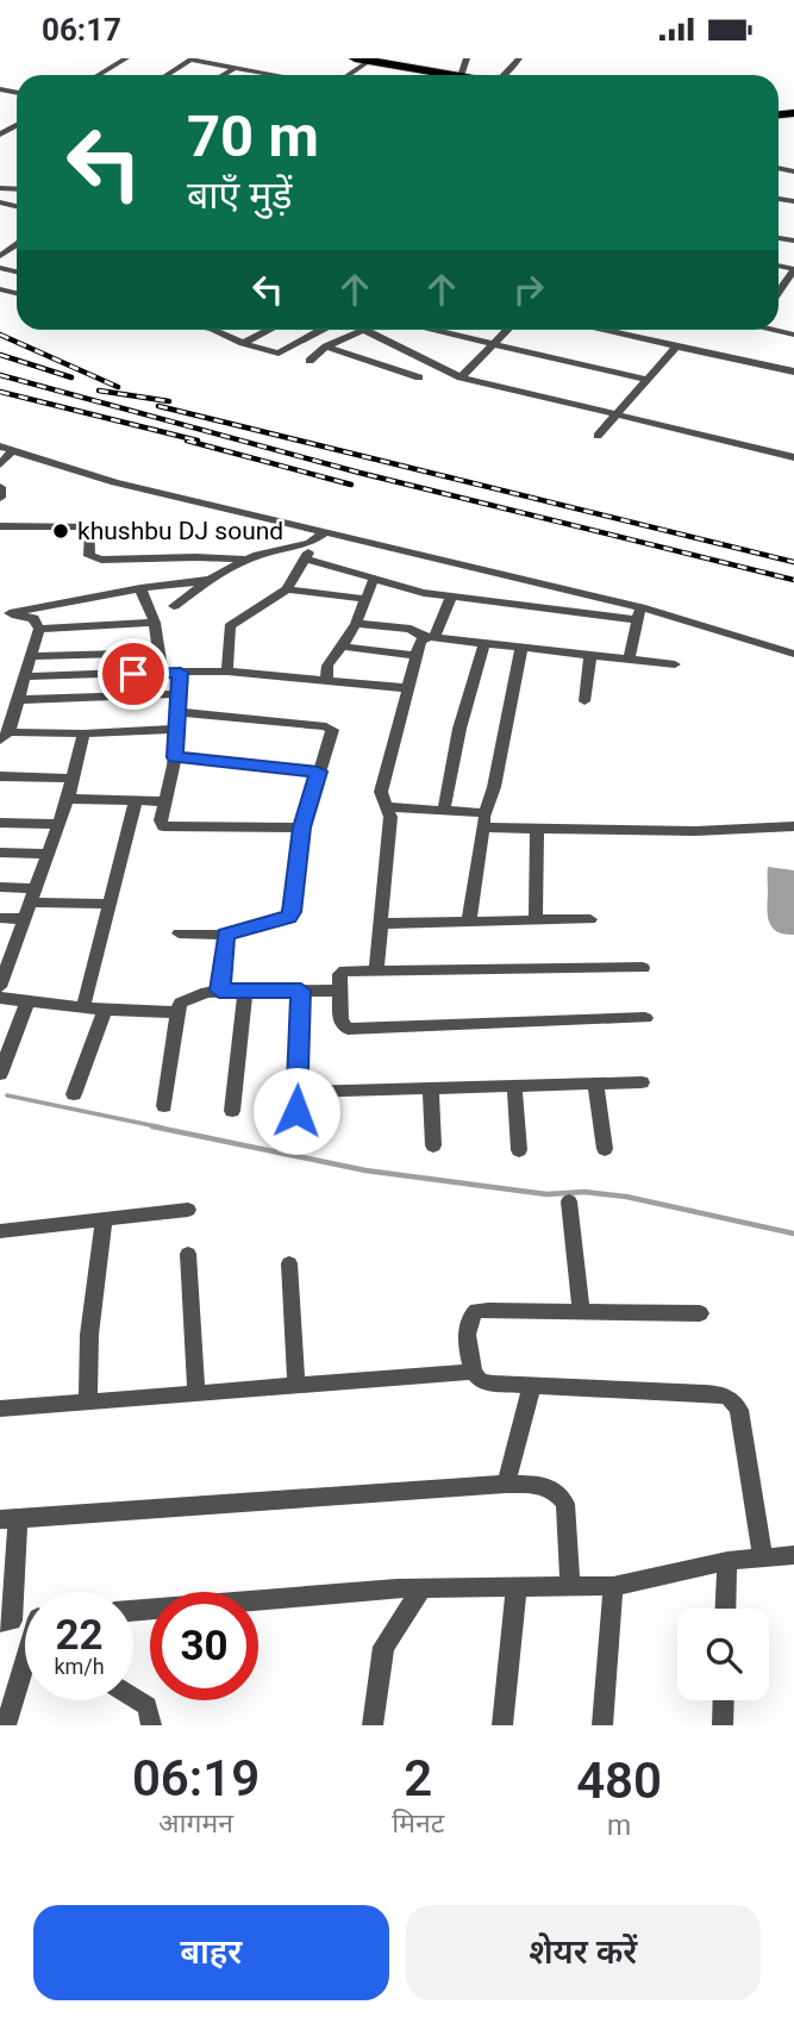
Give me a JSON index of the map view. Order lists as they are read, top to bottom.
{
  "places": ["khushbu DJ sound"],
  "page": {
    "status": "06:17",
    "turn": ["70 m", "बाएँ मुड़ें"],
    "speed": "22 km/h",
    "limit": "30",
    "eta": [
      "06:19",
      "आगमन",
      "2",
      "मिनट",
      "480",
      "m"
    ],
    "buttons": ["बाहर", "शेयर करें"]
  }
}
